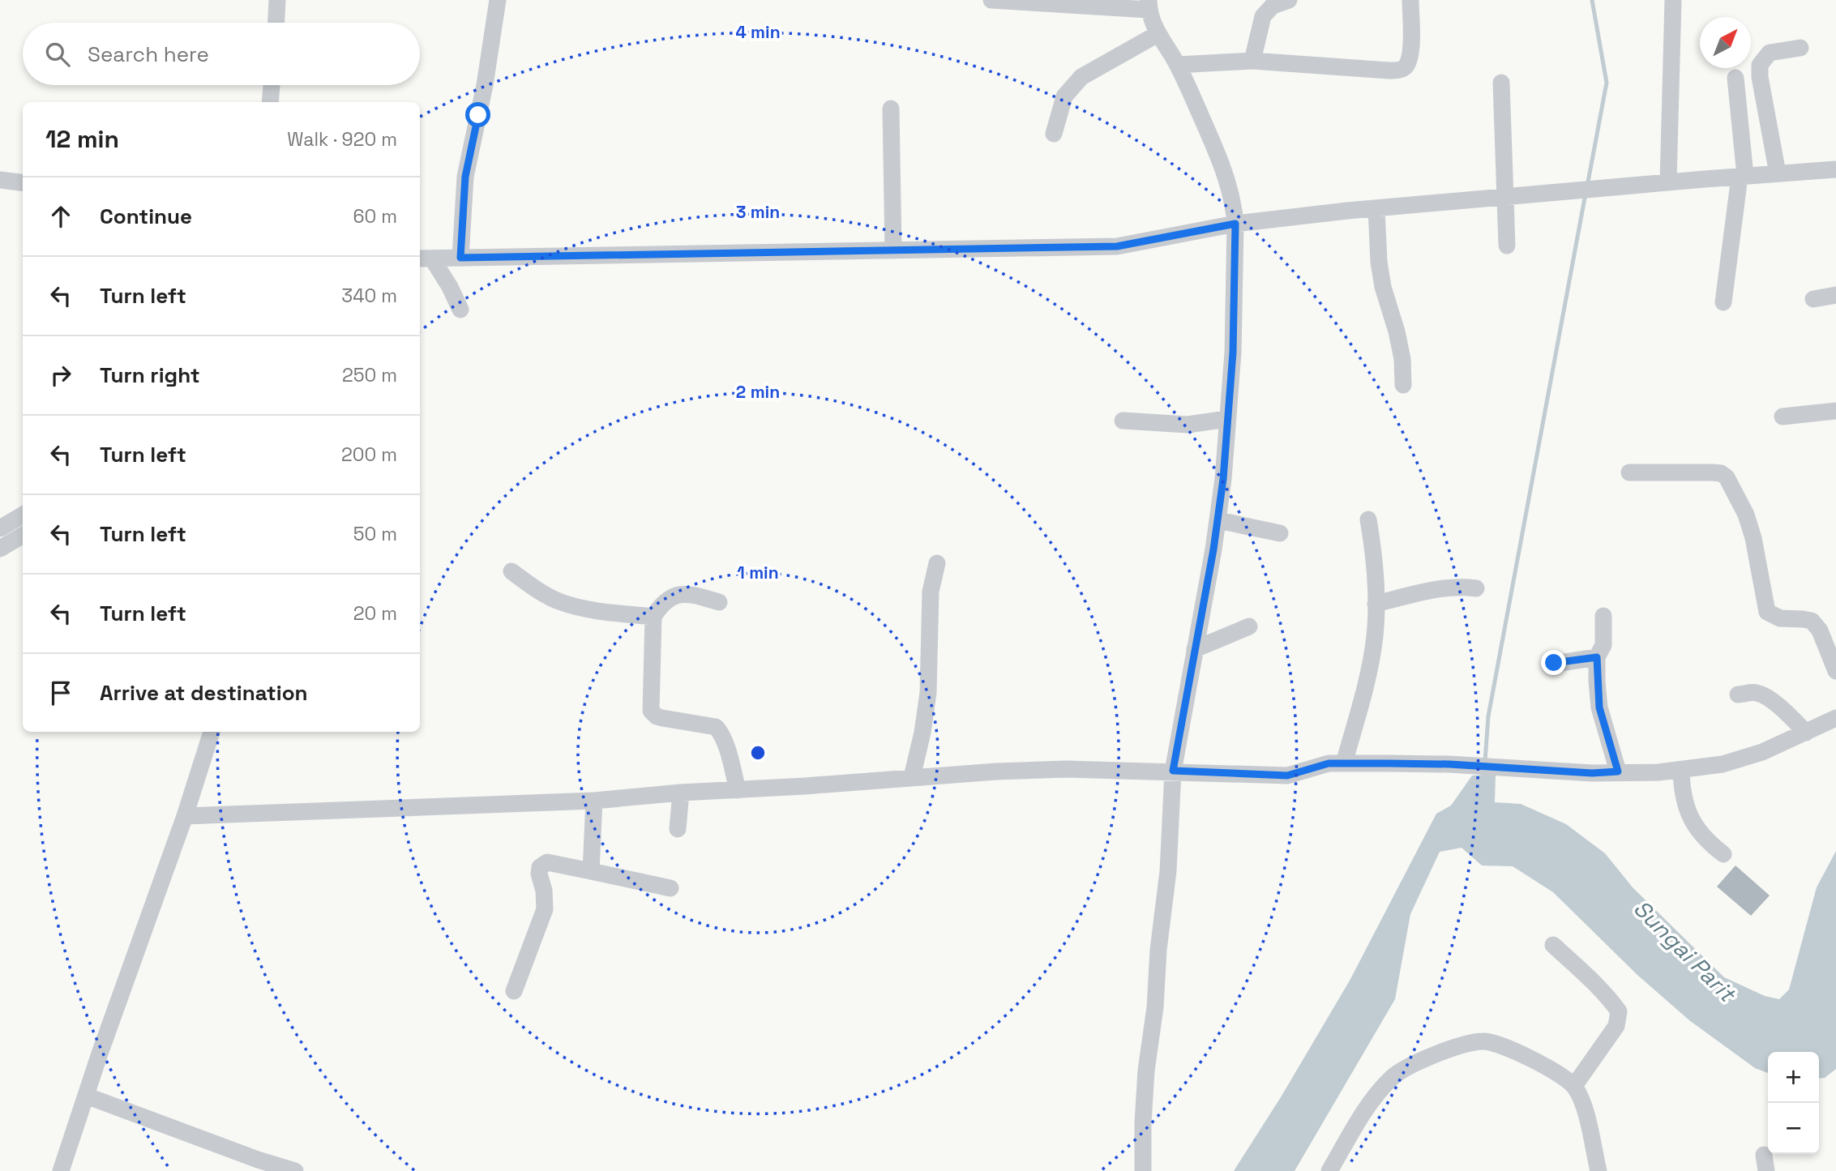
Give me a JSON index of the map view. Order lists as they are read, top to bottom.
{
  "water": ["Sungai Parit"],
  "north": "top right",
  "page": {
    "search": "Search here",
    "heading": ["12 min", "Walk · 920 m"],
    "list": [
      ["Continue", "60 m"],
      ["Turn left", "340 m"],
      ["Turn right", "250 m"],
      ["Turn left", "200 m"],
      ["Turn left", "50 m"],
      ["Turn left", "20 m"],
      "Arrive at destination"
    ],
    "map_buttons": ["+", "−"]
  },
  "rings": [
    "4 min",
    "3 min",
    "2 min",
    "1 min"
  ]
}
